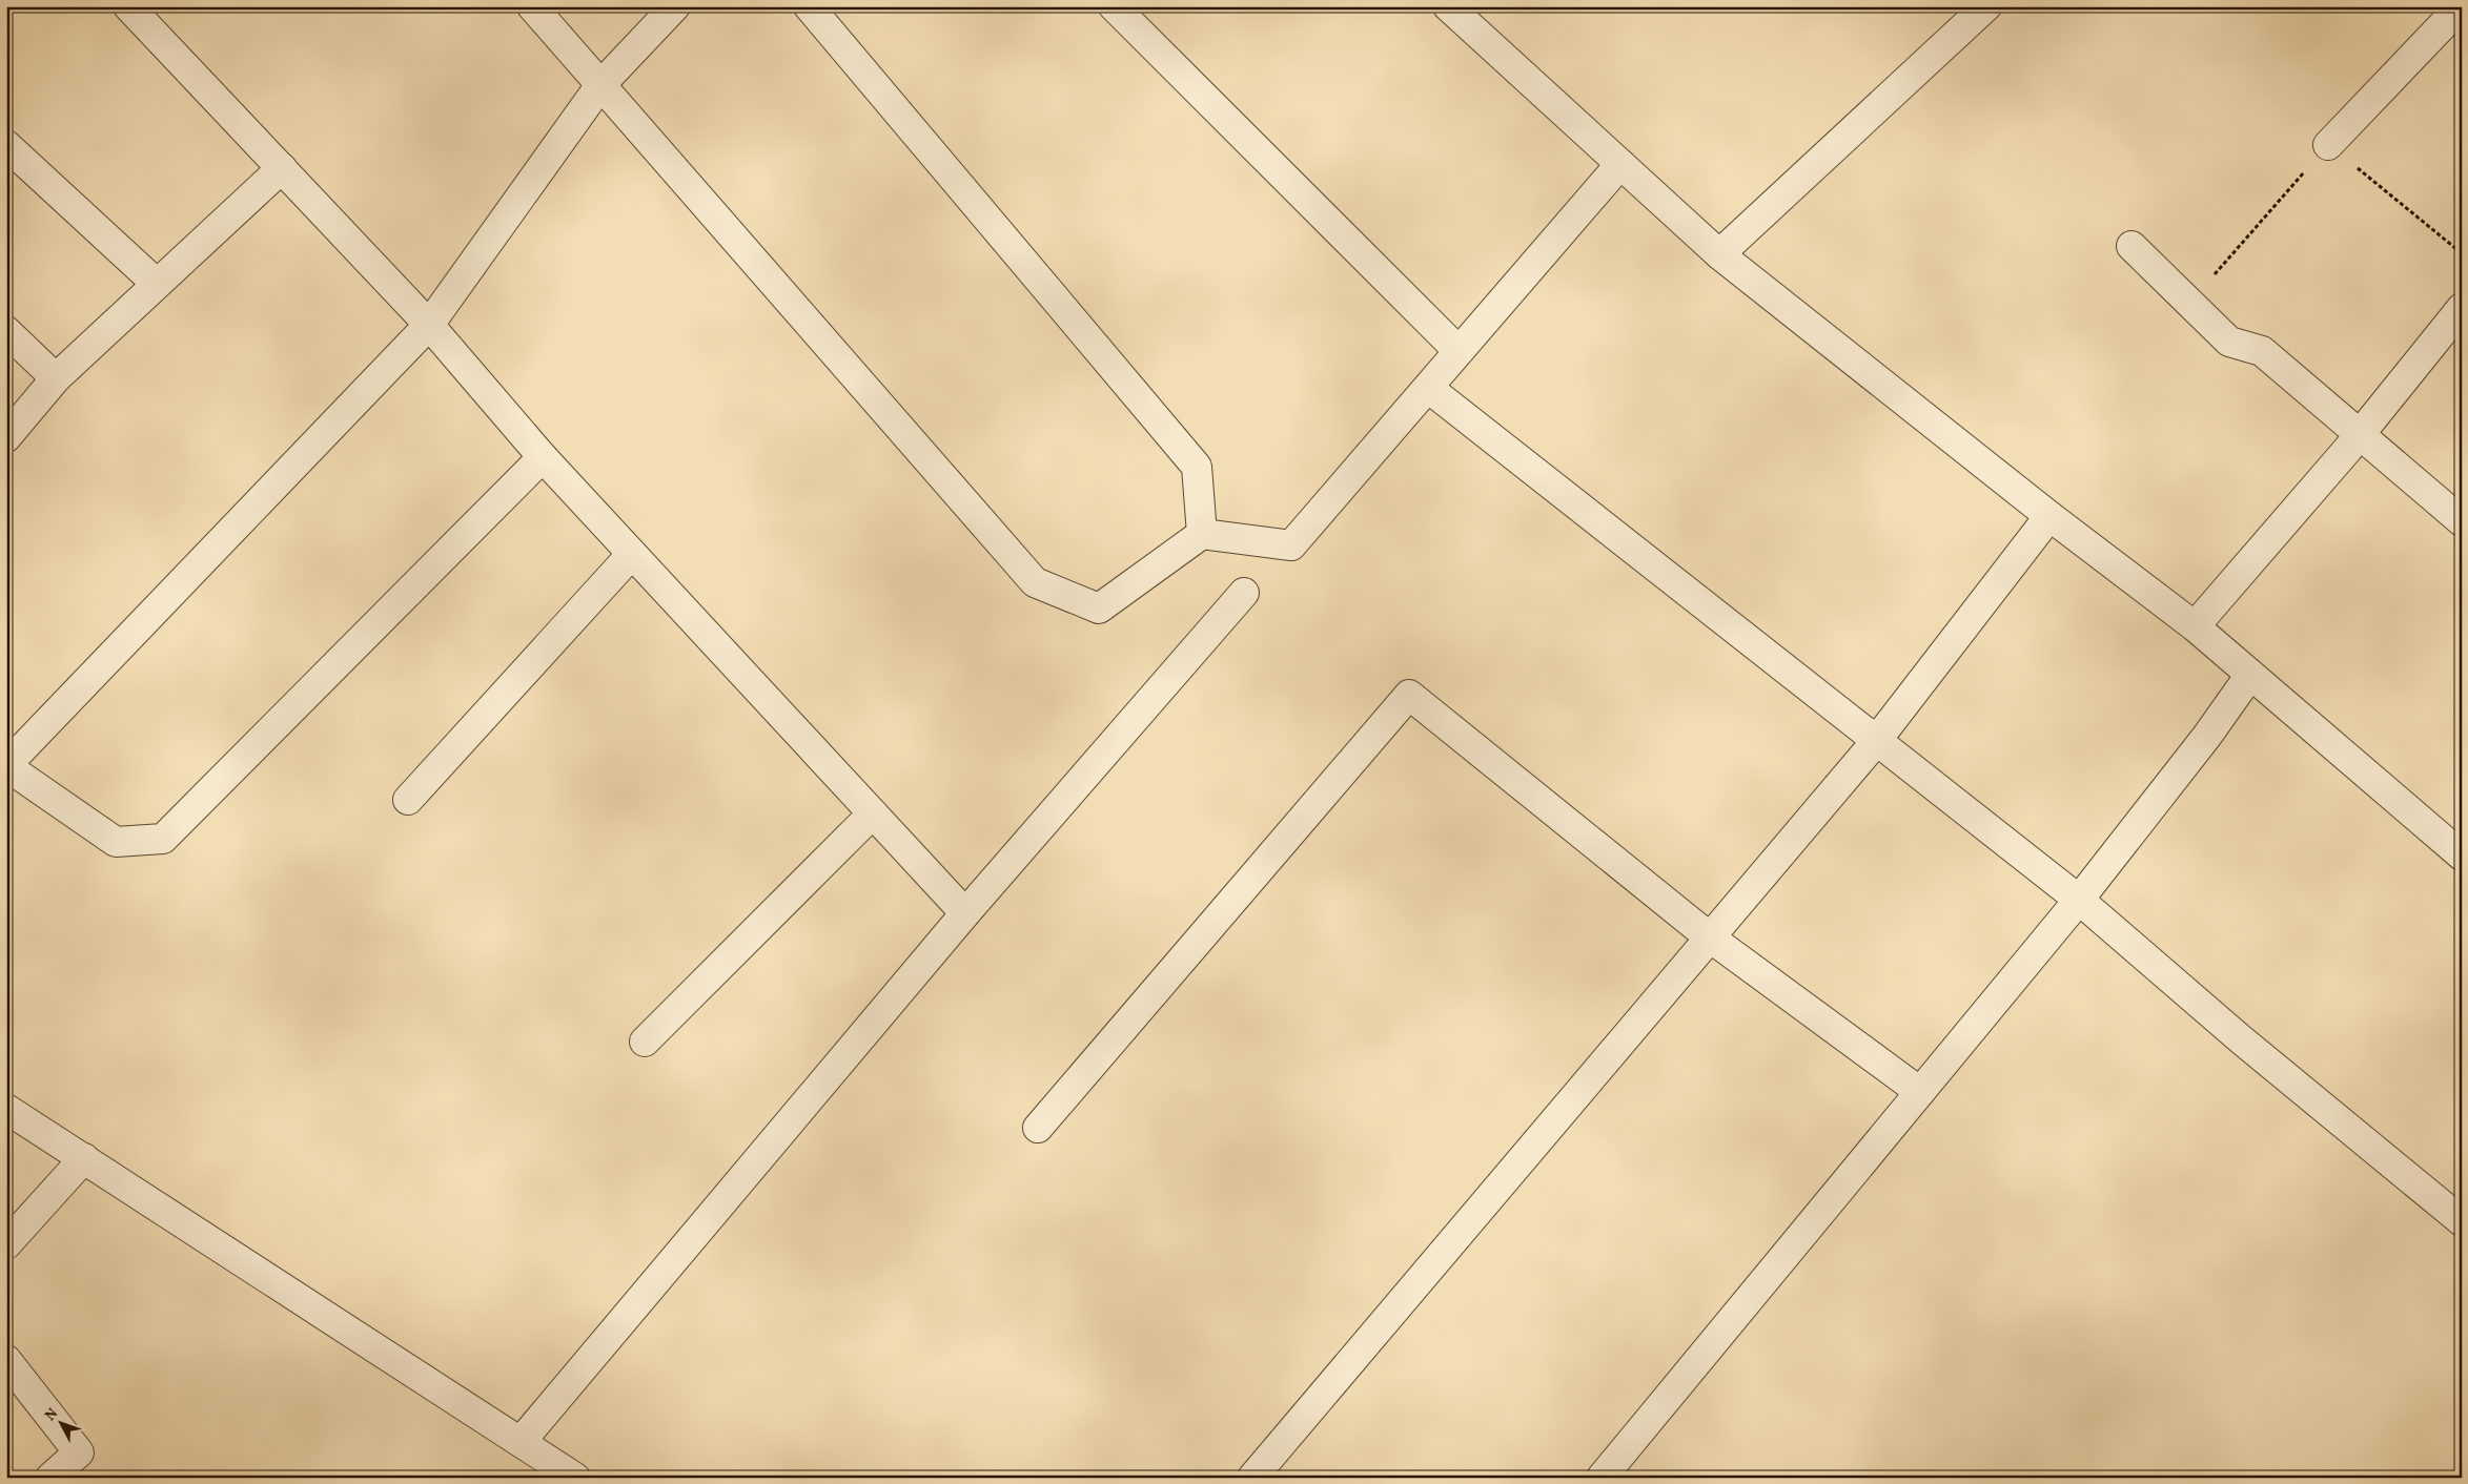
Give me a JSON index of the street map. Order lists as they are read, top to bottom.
{
  "north": "top left"
}
